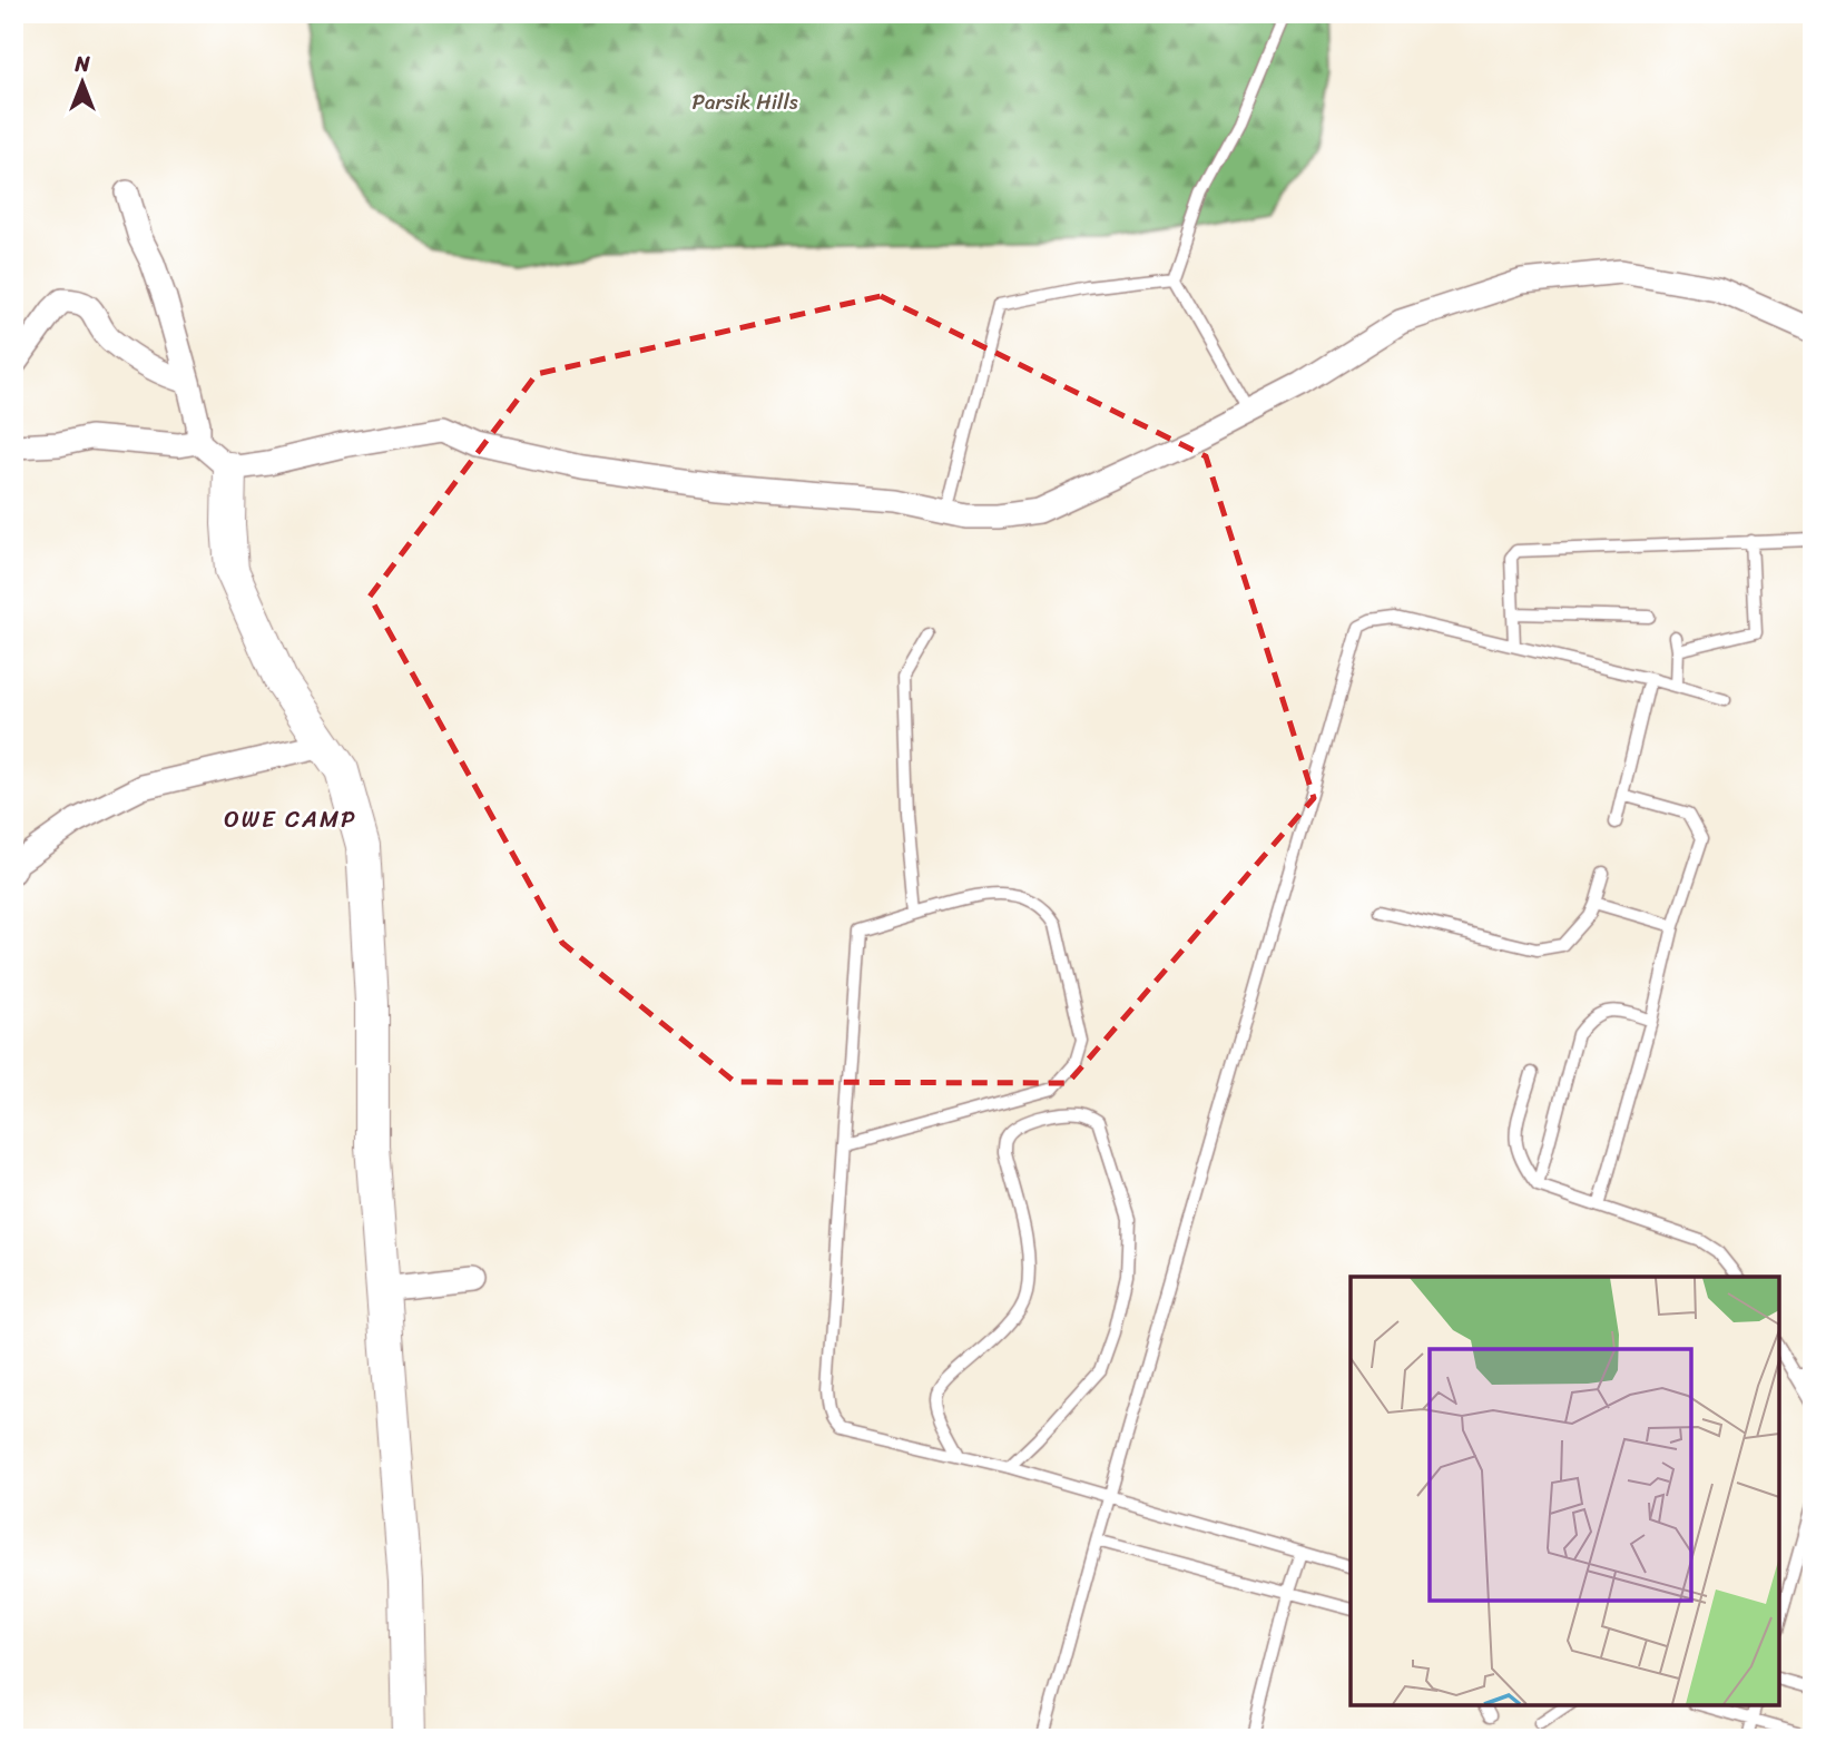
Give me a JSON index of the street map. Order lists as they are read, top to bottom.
{
  "districts": ["OWE CAMP"],
  "parks": ["Parsik Hills"],
  "north": "top"
}
